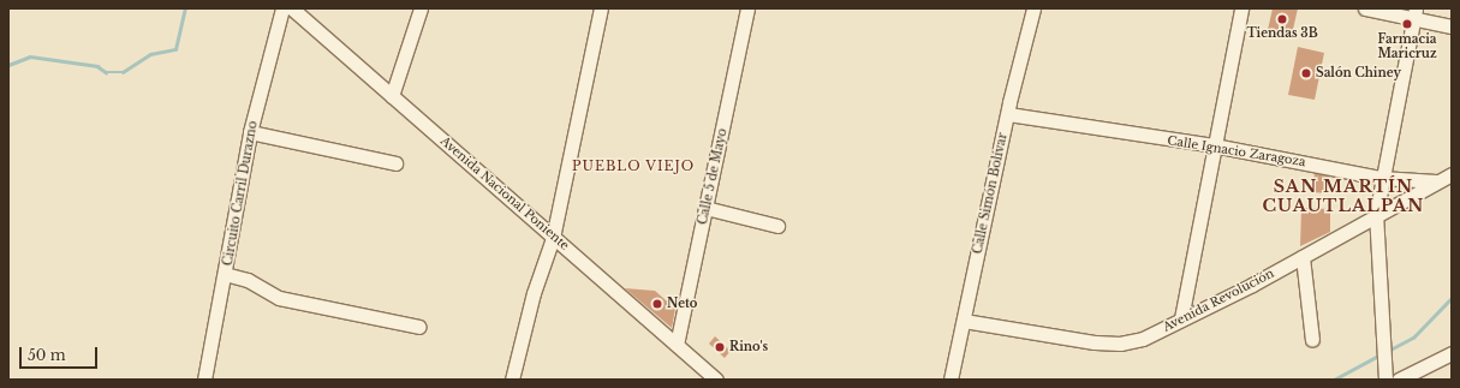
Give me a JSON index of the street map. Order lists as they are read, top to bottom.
{
  "streets": {
    "street": [
      "Calle Ignacio Zaragoza",
      "Calle 5 de Mayo",
      "Circuito Carril Durazno",
      "Avenida Nacional Poniente",
      "Calle Simón Bolívar",
      "Avenida Revolución"
    ]
  },
  "crossings": [
    ["Calle Ignacio Zaragoza", "Calle Simón Bolívar"],
    ["Calle Ignacio Zaragoza", "Avenida Revolución"],
    ["Calle 5 de Mayo", "Avenida Nacional Poniente"],
    ["Calle Simón Bolívar", "Avenida Revolución"]
  ],
  "districts": ["PUEBLO VIEJO", "SAN MARTÍN CUAUTLALPAN"],
  "places": [
    "Tiendas 3B",
    "Farmacia Maricruz",
    "Salón Chiney",
    "Neto",
    "Rino's"
  ],
  "scale_bar": "50 m"
}
